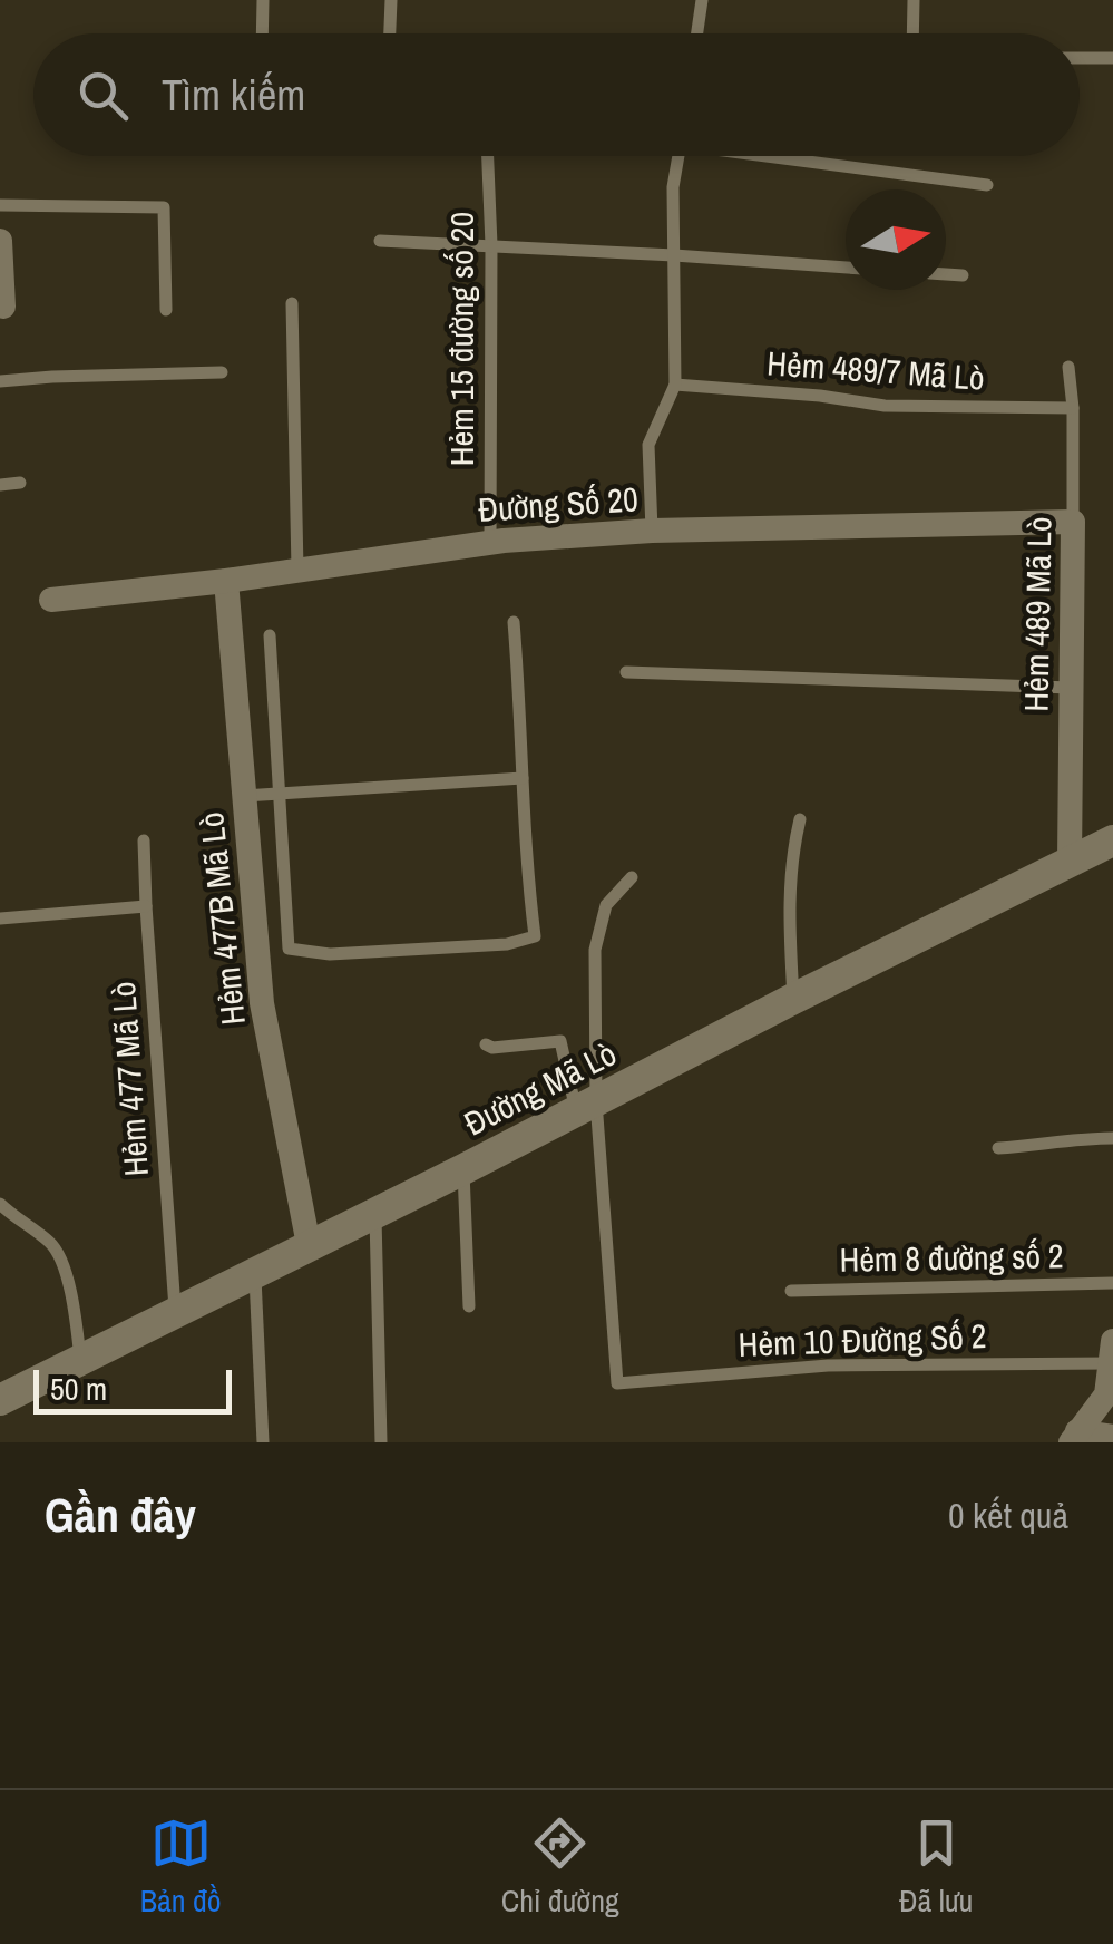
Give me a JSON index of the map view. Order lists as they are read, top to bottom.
{
  "streets": {
    "main road": ["Đường Mã Lò"],
    "street": ["Đường Số 20", "Hẻm 489 Mã Lò", "Hẻm 477B Mã Lò"],
    "lane": [
      "Hẻm 15 đường số 20",
      "Hẻm 489/7 Mã Lò",
      "Hẻm 477 Mã Lò",
      "Hẻm 8 đường số 2",
      "Hẻm 10 Đường Số 2"
    ]
  },
  "crossings": [
    ["Hẻm 15 đường số 20", "Đường Số 20"],
    ["Hẻm 489/7 Mã Lò", "Hẻm 489 Mã Lò"],
    ["Đường Số 20", "Hẻm 489 Mã Lò"],
    ["Đường Số 20", "Hẻm 477B Mã Lò"],
    ["Hẻm 489 Mã Lò", "Đường Mã Lò"],
    ["Hẻm 477B Mã Lò", "Đường Mã Lò"],
    ["Hẻm 477 Mã Lò", "Đường Mã Lò"],
    ["Đường Mã Lò", "Hẻm 10 Đường Số 2"]
  ],
  "scale_bar": "50 m",
  "north": "right",
  "page": {
    "search": "Tìm kiếm",
    "scale": "50 m",
    "heading": ["Gần đây", "0 kết quả"],
    "nav": ["Bản đồ", "Chỉ đường", "Đã lưu"]
  }
}
